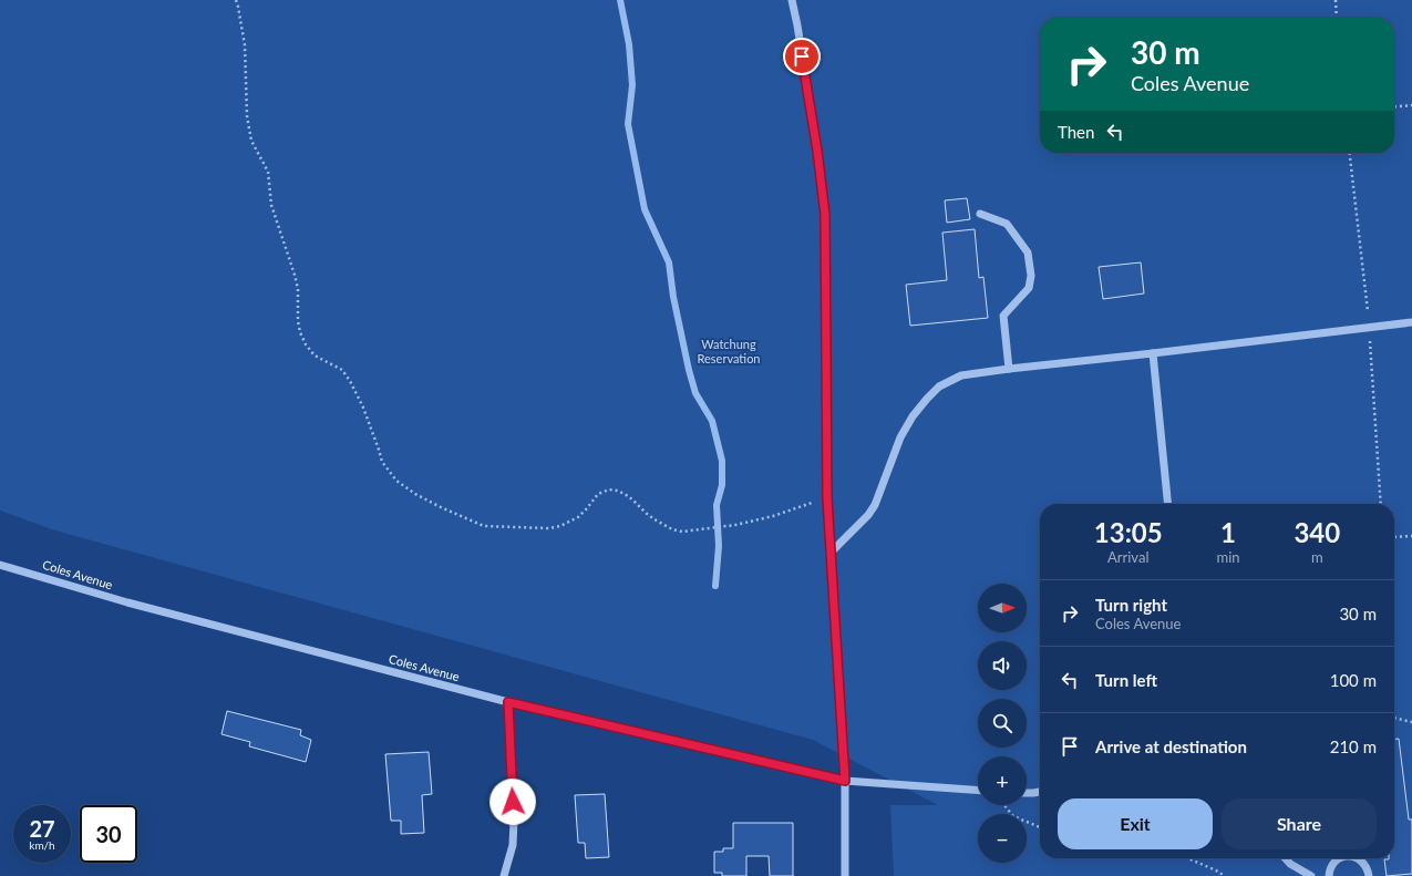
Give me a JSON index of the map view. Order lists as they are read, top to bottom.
{
  "streets": {
    "street": ["Coles Avenue"]
  },
  "parks": ["Watchung Reservation"],
  "north": "right",
  "page": {
    "turn": ["30 m", "Coles Avenue"],
    "then": "Then",
    "eta": [
      "13:05",
      "Arrival",
      "1",
      "min",
      "340",
      "m"
    ],
    "list": [
      {
        "name": "Turn right",
        "note": "Coles Avenue",
        "value": "30 m"
      },
      {
        "name": "Turn left",
        "value": "100 m"
      },
      {
        "name": "Arrive at destination",
        "value": "210 m"
      }
    ],
    "map_buttons": ["+", "−"],
    "buttons": ["Exit", "Share"],
    "speed": "27 km/h",
    "limit": "30"
  }
}
